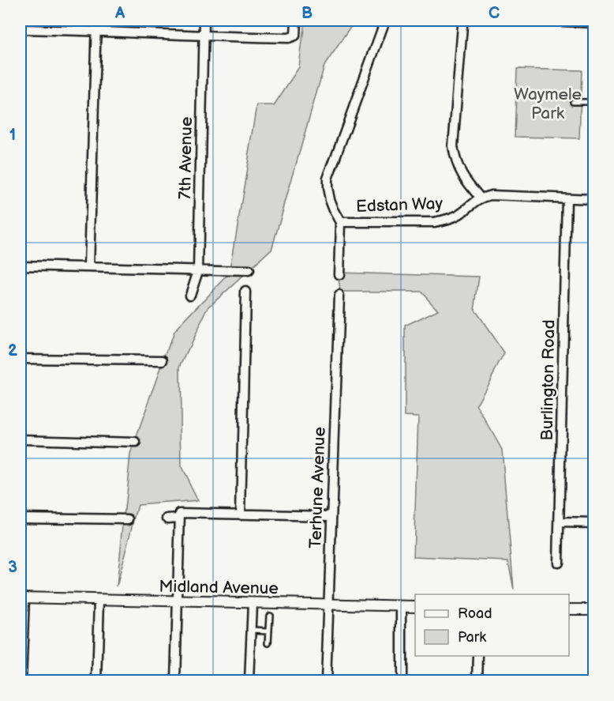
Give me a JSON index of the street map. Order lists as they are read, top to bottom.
{
  "streets": {
    "street": [
      "7th Avenue",
      "Edstan Way",
      "Burlington Road",
      "Terhune Avenue",
      "Midland Avenue"
    ]
  },
  "crossings": [
    ["Terhune Avenue", "Midland Avenue"]
  ],
  "parks": ["Waymele Park"],
  "legend": ["Road", "Park"],
  "grid": {
    "columns": ["A", "B", "C"],
    "rows": ["1", "2", "3"]
  }
}
